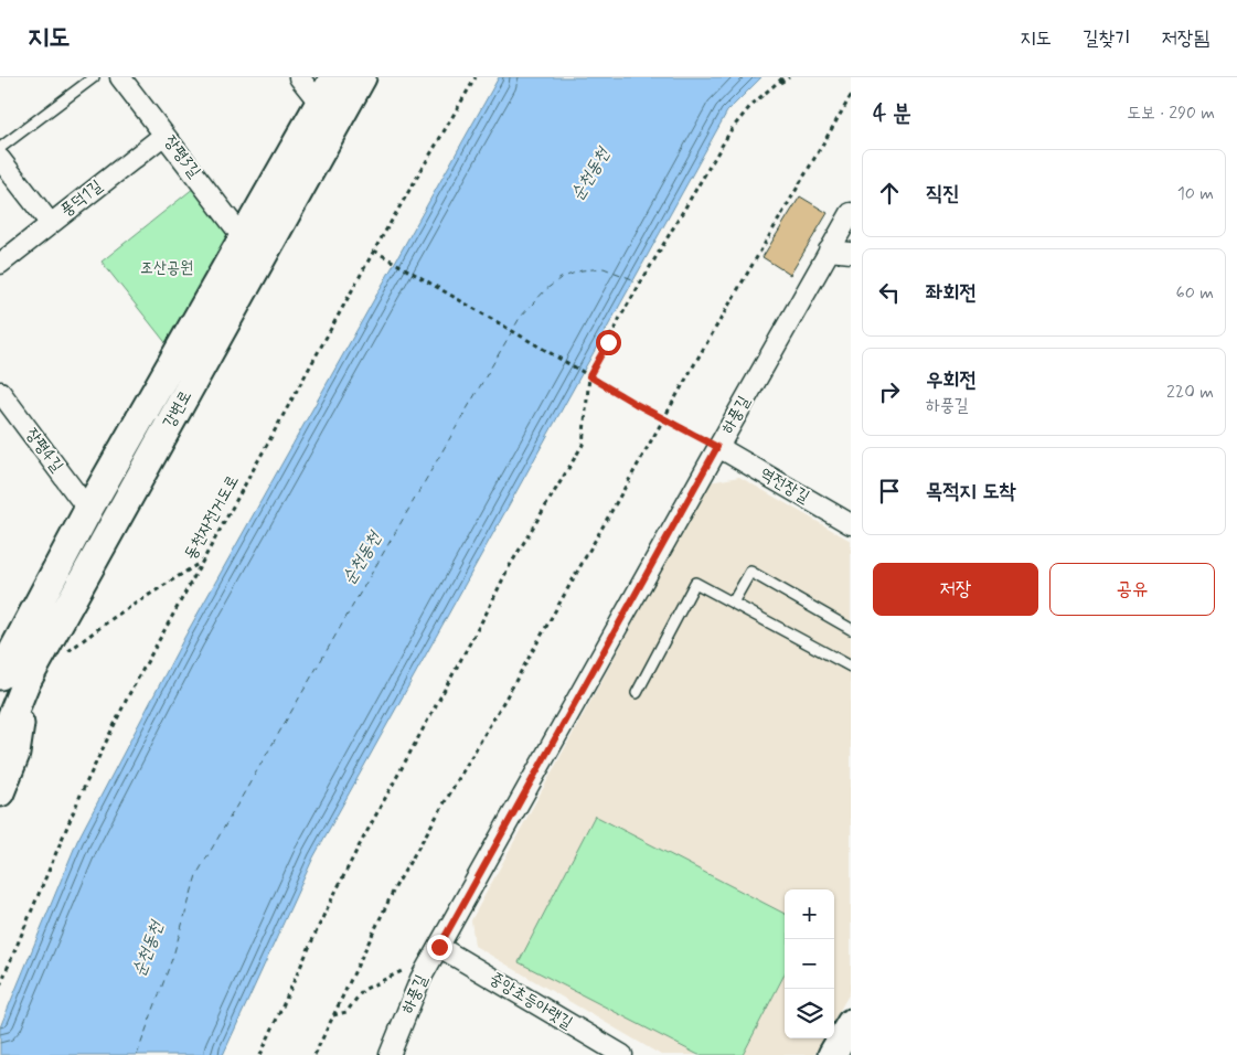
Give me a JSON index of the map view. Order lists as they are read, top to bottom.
{
  "streets": {
    "main road": ["강변로"],
    "street": [
      "장평3길",
      "풍덕1길",
      "하풍길",
      "장평4길",
      "역전장길",
      "중앙초등아랫길"
    ],
    "path": ["동천자전거도로"]
  },
  "crossings": [
    ["장평3길", "풍덕1길"],
    ["장평3길", "강변로"],
    ["강변로", "장평4길"],
    ["하풍길", "역전장길"],
    ["하풍길", "중앙초등아랫길"]
  ],
  "water": ["순천동천"],
  "parks": ["조산공원"],
  "page": {
    "header": "지도",
    "nav": ["지도", "길찾기", "저장됨"],
    "heading": ["4 분", "도보 · 290 m"],
    "list": [
      ["직진", "10 m"],
      ["좌회전", "60 m"],
      ["우회전", "하풍길", "220 m"],
      "목적지 도착"
    ],
    "buttons": ["저장", "공유"],
    "map_buttons": ["+", "−"]
  }
}
